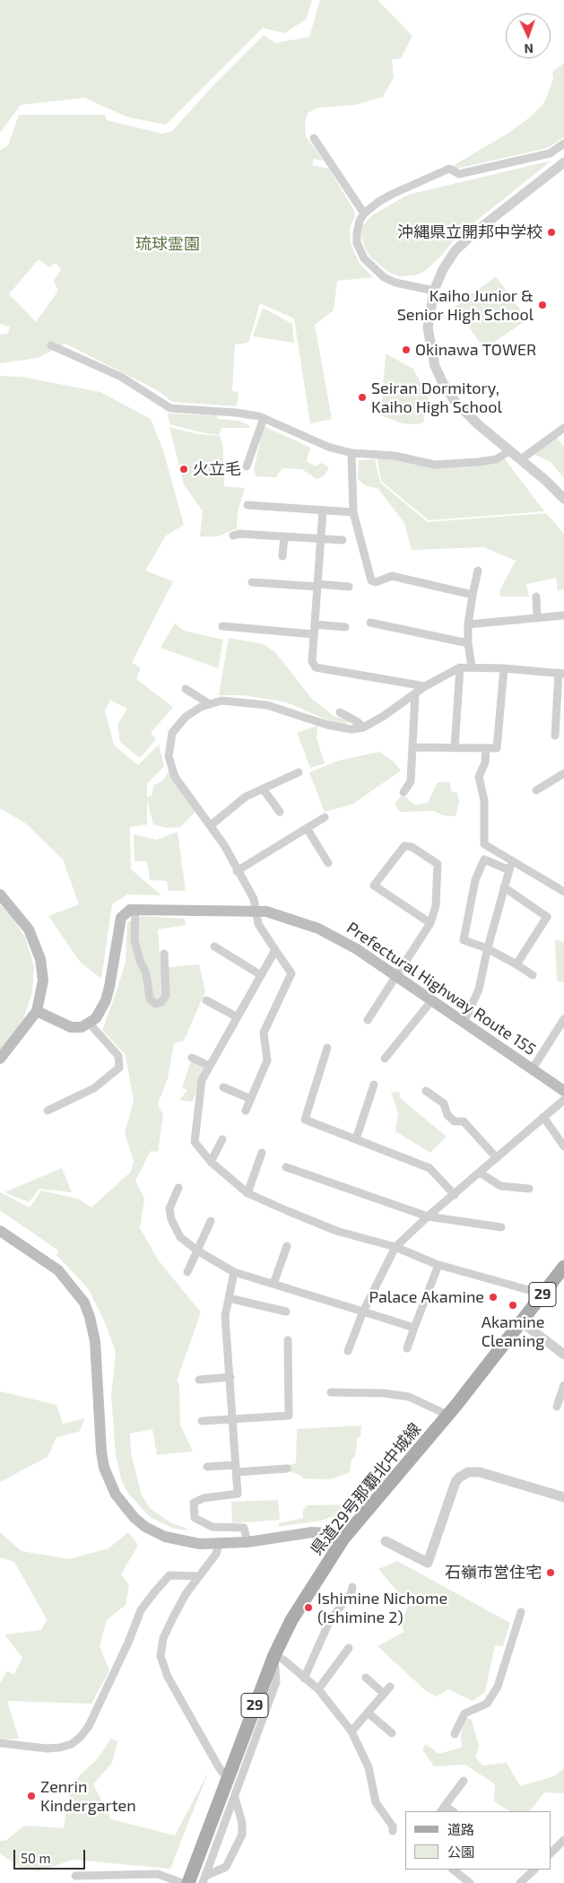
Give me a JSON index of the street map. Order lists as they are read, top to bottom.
{
  "streets": {
    "main road": ["Prefectural Highway Route 155", "29", "県道29号那覇北中城線"]
  },
  "parks": ["琉球霊園"],
  "places": [
    "沖縄県立開邦中学校",
    "Kaiho Junior & Senior High School",
    "Okinawa TOWER",
    "Seiran Dormitory, Kaiho High School",
    "火立毛",
    "Palace Akamine",
    "Akamine Cleaning",
    "石嶺市営住宅",
    "Ishimine Nichome (Ishimine 2)",
    "Zenrin Kindergarten"
  ],
  "legend": ["道路", "公園"],
  "scale_bar": "50 m",
  "north": "bottom"
}
